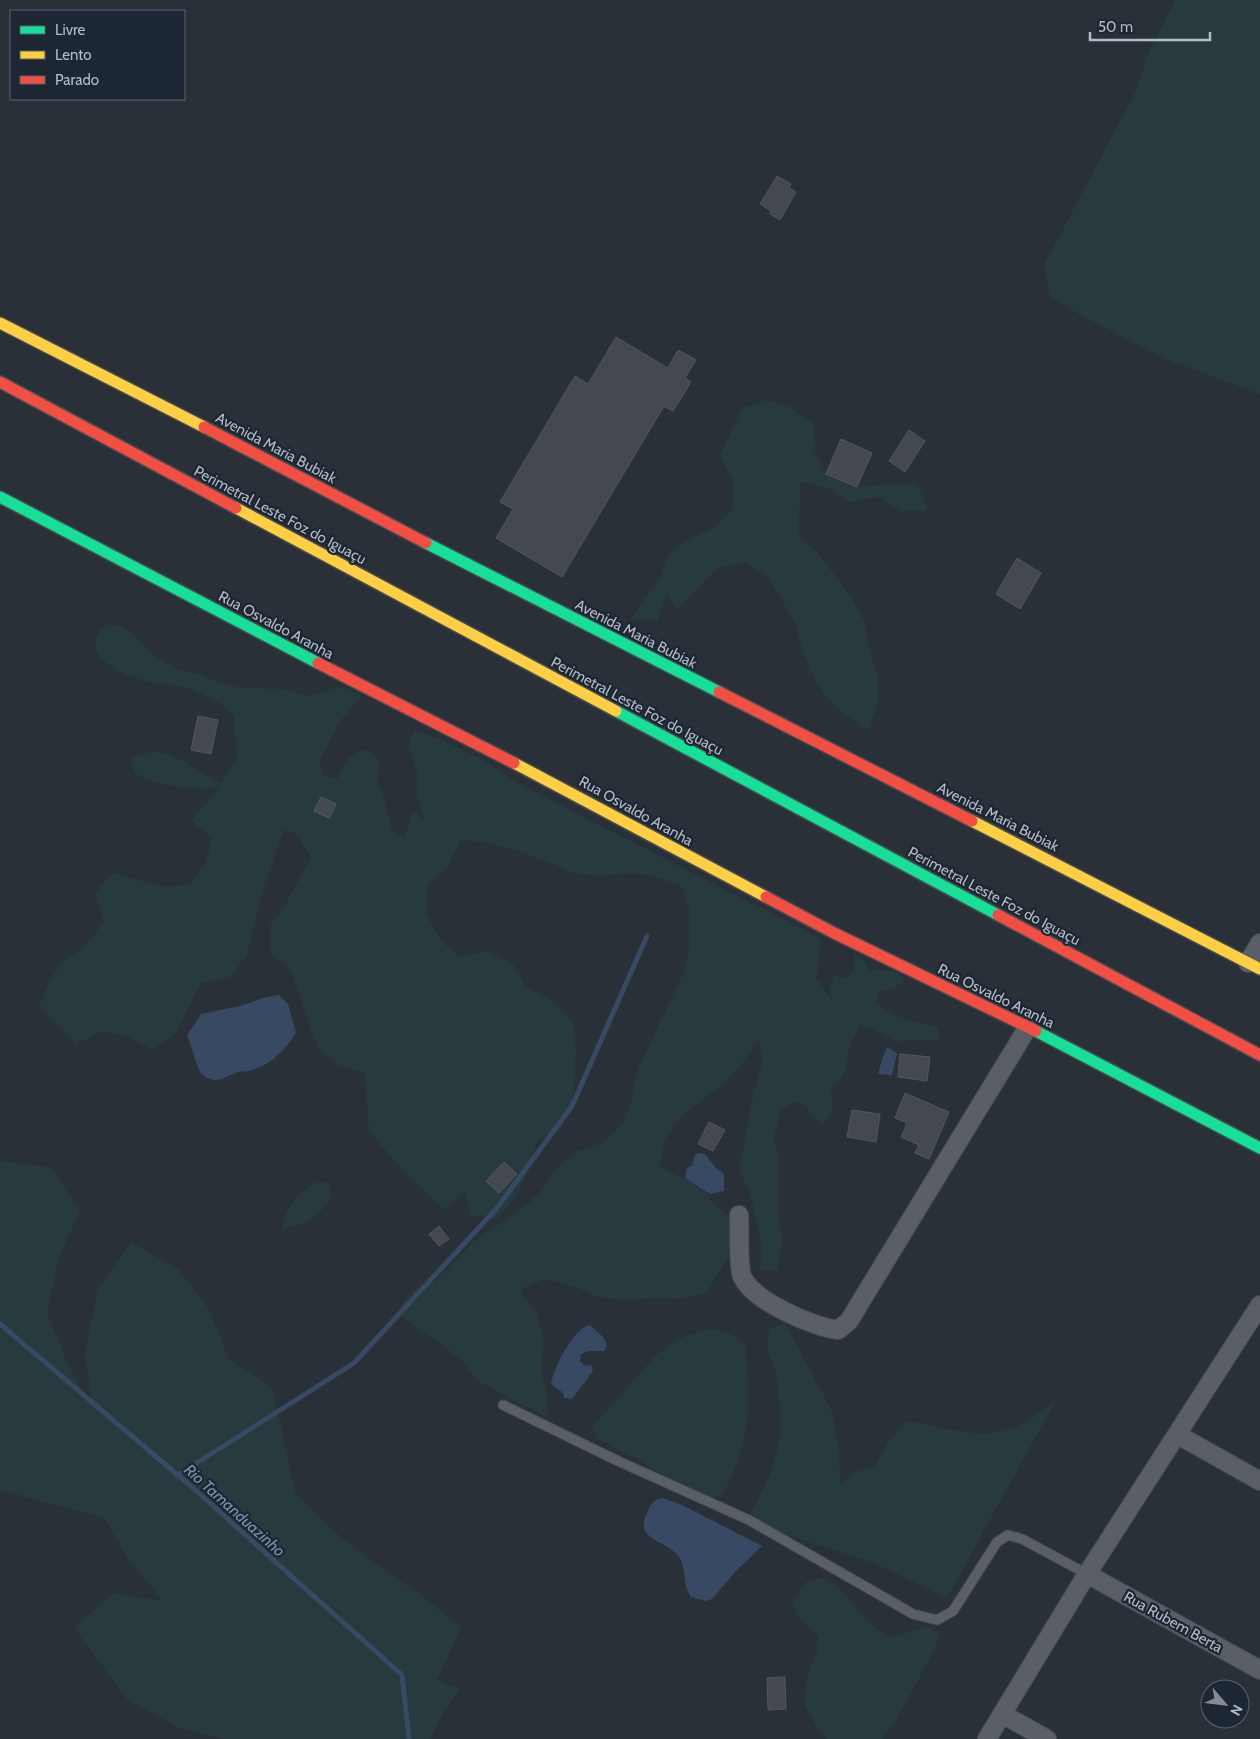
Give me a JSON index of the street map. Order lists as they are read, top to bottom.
{
  "streets": {
    "main road": ["Avenida Maria Bubiak", "Perimetral Leste Foz do Iguaçu", "Rua Osvaldo Aranha"],
    "street": ["Rua Rubem Berta"]
  },
  "water": ["Rio Tamanduazinho"],
  "legend": ["Livre", "Lento", "Parado"],
  "scale_bar": "50 m",
  "north": "bottom right"
}
